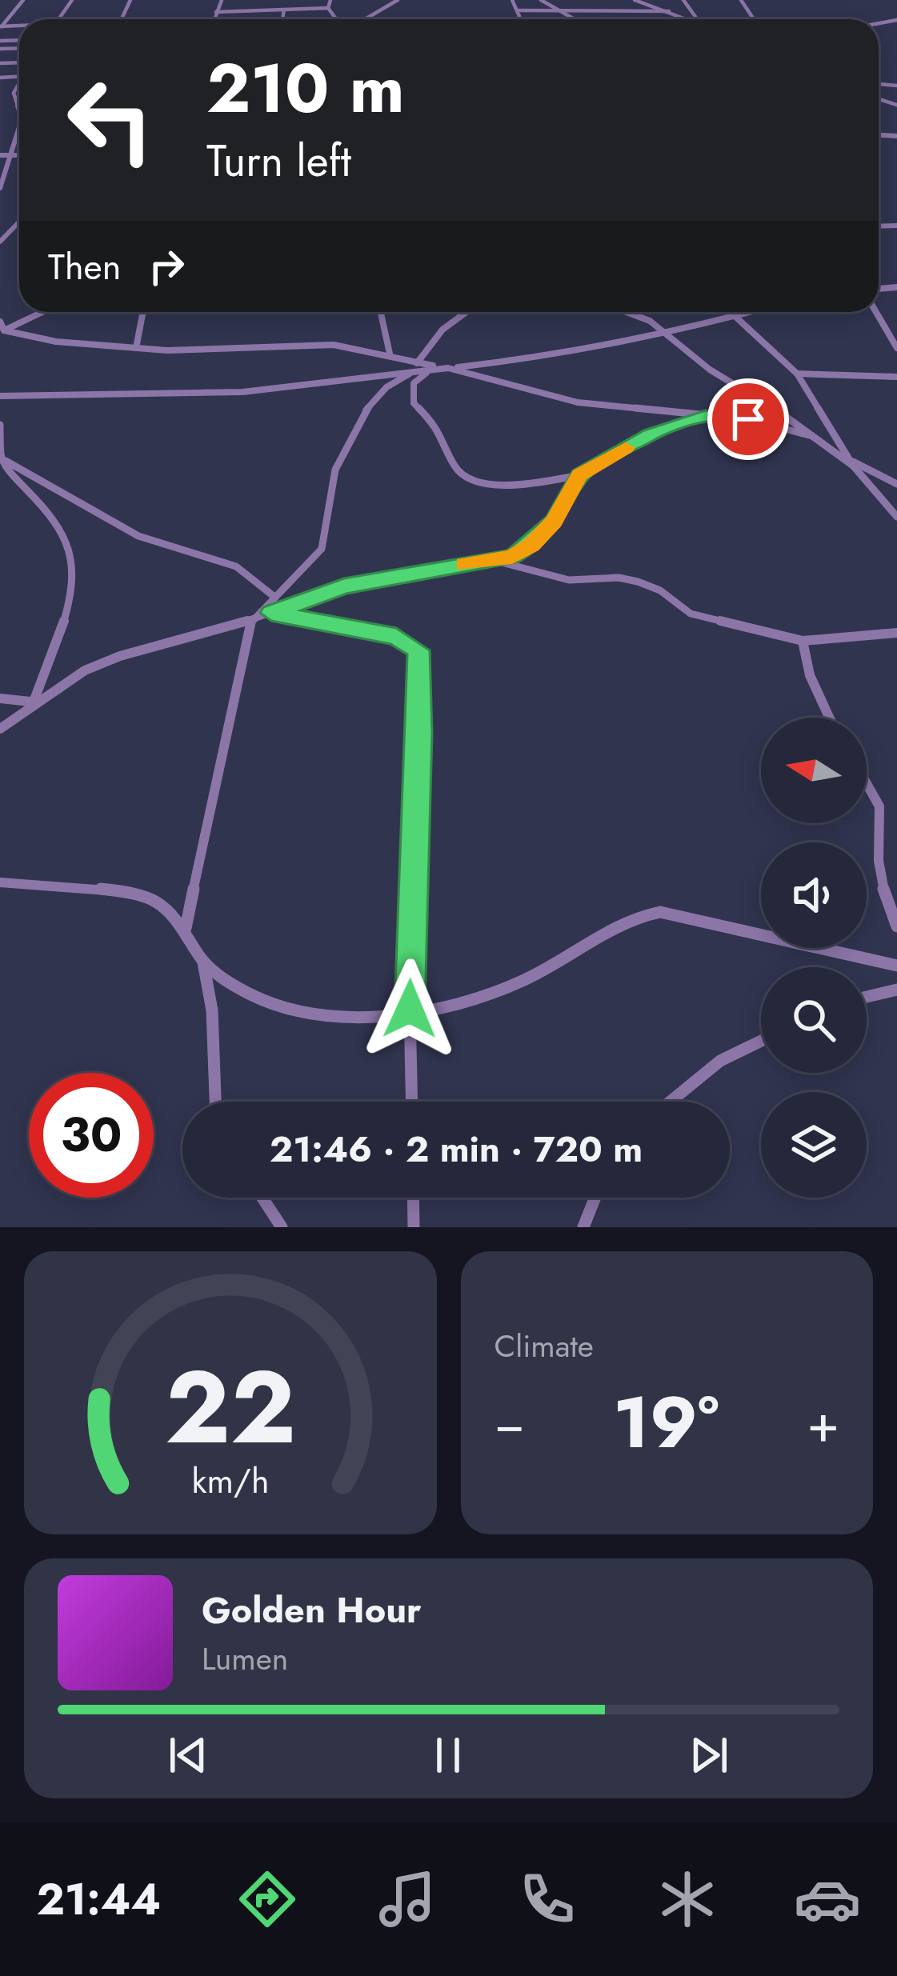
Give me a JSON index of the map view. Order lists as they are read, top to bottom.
{
  "north": "left",
  "page": {
    "turn": ["210 m", "Turn left"],
    "then": "Then",
    "limit": "30",
    "trip": "21:46 · 2 min · 720 m",
    "tile": "Climate",
    "heat": ["−", "19°", "+"],
    "song": ["Golden Hour", "Lumen"],
    "tabs": "21:44",
    "gauge": ["22", "km/h"]
  }
}
